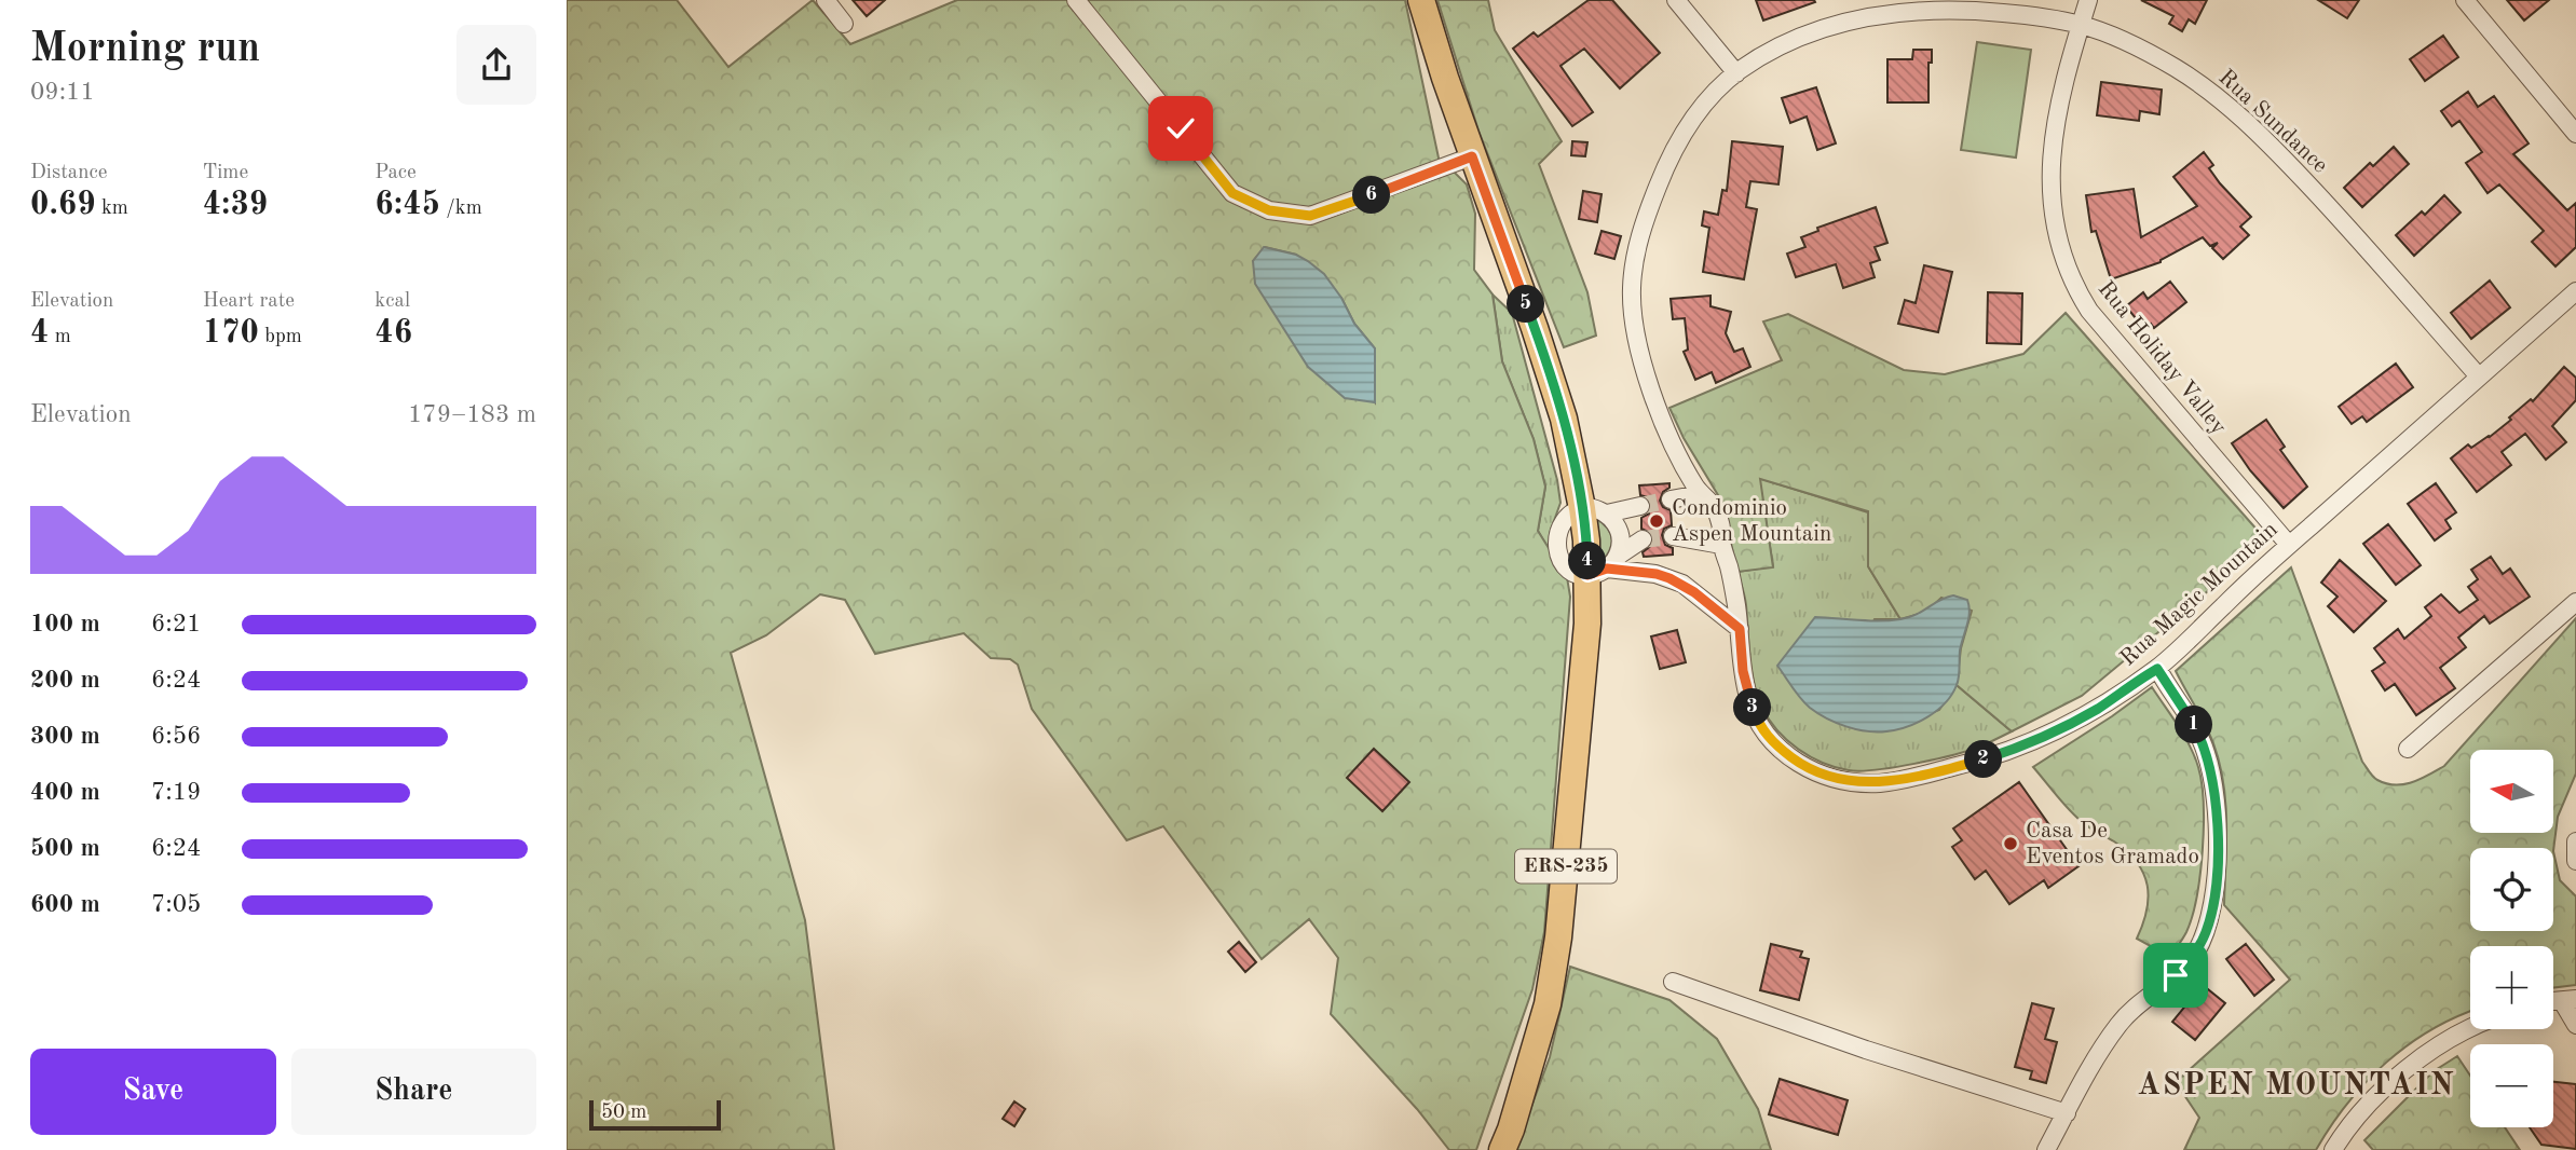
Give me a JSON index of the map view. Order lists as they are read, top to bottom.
{
  "streets": {
    "main road": ["ERS-235"],
    "street": ["Rua Sundance", "Rua Holiday Valley", "Rua Magic Mountain"]
  },
  "crossings": [
    ["Rua Sundance", "Rua Holiday Valley"],
    ["Rua Sundance", "Rua Magic Mountain"],
    ["Rua Holiday Valley", "Rua Magic Mountain"]
  ],
  "districts": ["ASPEN MOUNTAIN"],
  "places": ["Condominio Aspen Mountain", "Casa De Eventos Gramado"],
  "scale_bar": "50 m",
  "north": "left",
  "page": {
    "heading": ["Morning run", "09:11"],
    "stats": [
      ["Distance", "0.69 km"],
      ["Time", "4:39"],
      ["Pace", "6:45 /km"],
      ["Elevation", "4 m"],
      ["Heart rate", "170 bpm"],
      ["kcal", "46"]
    ],
    "pins": [
      "6",
      "5",
      "4",
      "3",
      "1",
      "2"
    ],
    "chart": ["Elevation", "179–183 m"],
    "list": [
      {
        "name": "100 m",
        "note": "6:21"
      },
      {
        "name": "200 m",
        "note": "6:24"
      },
      {
        "name": "300 m",
        "note": "6:56"
      },
      {
        "name": "400 m",
        "note": "7:19"
      },
      {
        "name": "500 m",
        "note": "6:24"
      },
      {
        "name": "600 m",
        "note": "7:05"
      }
    ],
    "map_buttons": ["+", "−"],
    "buttons": ["Save", "Share"],
    "scale": "50 m"
  }
}
